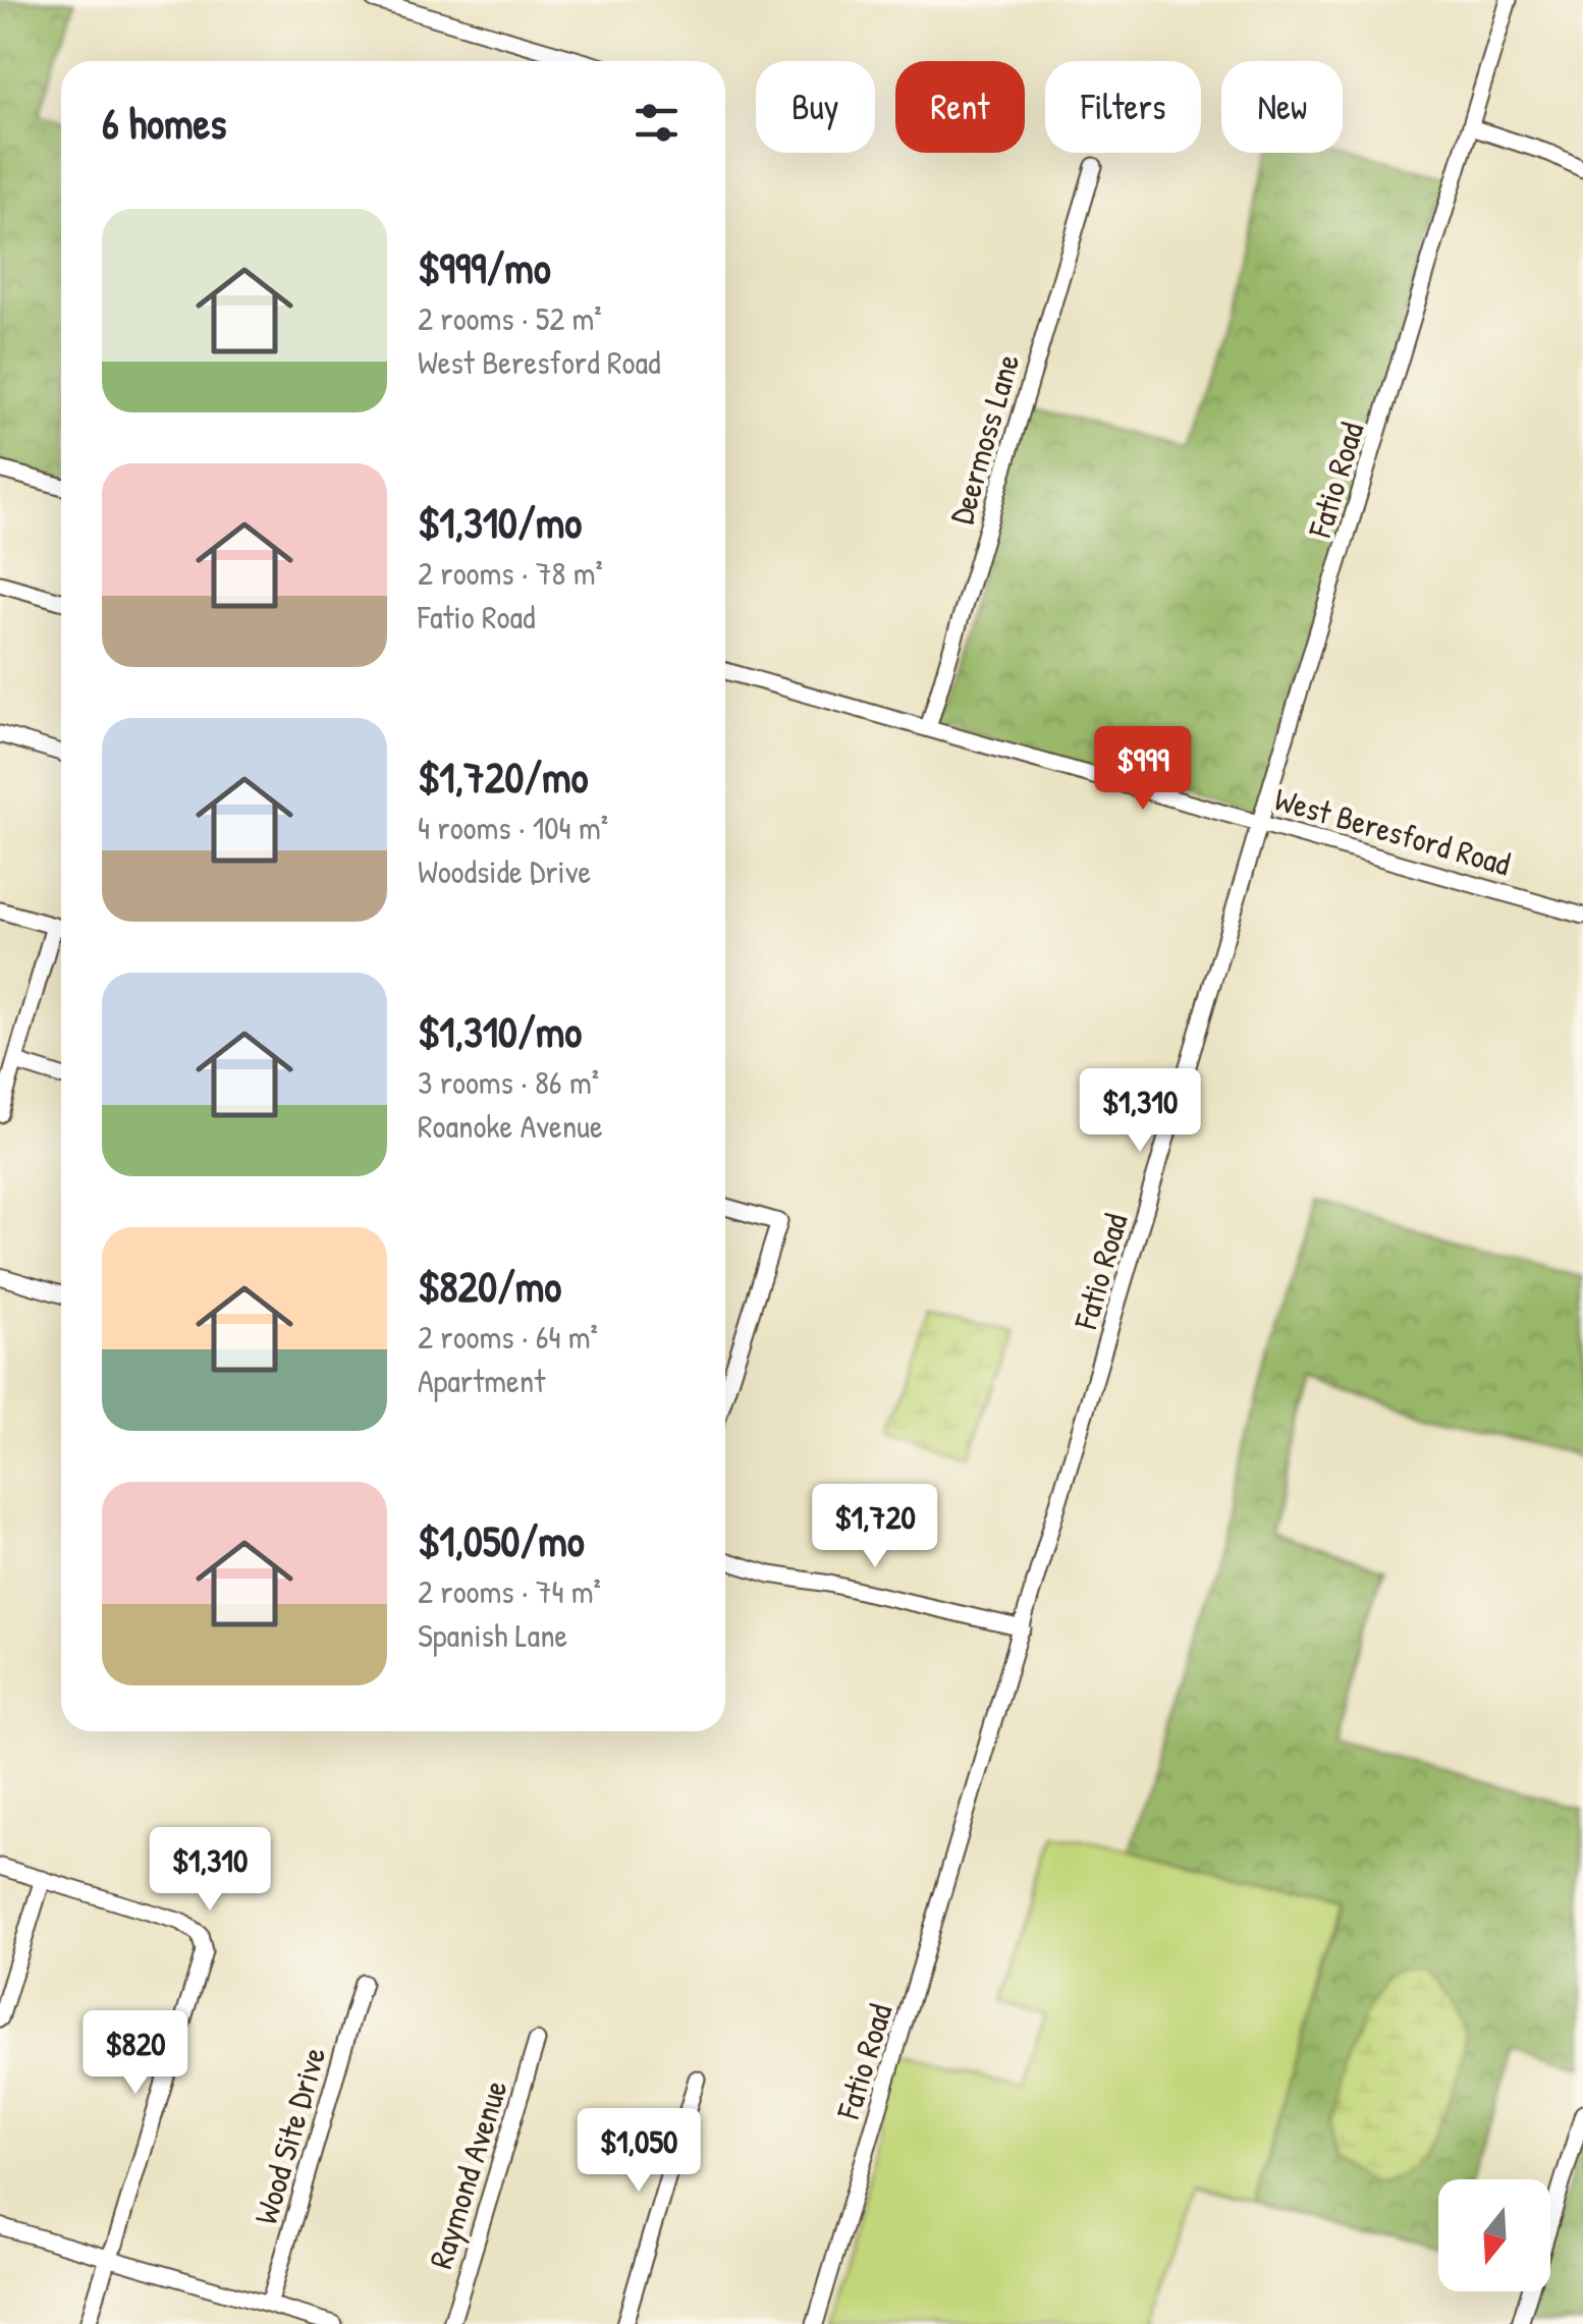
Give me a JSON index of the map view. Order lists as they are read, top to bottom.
{
  "streets": {
    "street": [
      "Deermoss Lane",
      "Fatio Road",
      "West Beresford Road",
      "Wood Site Drive",
      "Raymond Avenue"
    ]
  },
  "crossings": [
    ["Deermoss Lane", "West Beresford Road"],
    ["Fatio Road", "West Beresford Road"]
  ],
  "north": "bottom",
  "page": {
    "chip": [
      "Buy",
      "Rent",
      "Filters",
      "New"
    ],
    "heading": "6 homes",
    "list": [
      {
        "name": "$999/mo",
        "note": "2 rooms · 52 m² · West Beresford Road"
      },
      {
        "name": "$1,310/mo",
        "note": "2 rooms · 78 m² · Fatio Road"
      },
      {
        "name": "$1,720/mo",
        "note": "4 rooms · 104 m² · Woodside Drive"
      },
      {
        "name": "$1,310/mo",
        "note": "3 rooms · 86 m² · Roanoke Avenue"
      },
      {
        "name": "$820/mo",
        "note": "2 rooms · 64 m² · Apartment"
      },
      {
        "name": "$1,050/mo",
        "note": "2 rooms · 74 m² · Spanish Lane"
      }
    ],
    "price": [
      "$999",
      "$1,310",
      "$1,720",
      "$1,310",
      "$820",
      "$1,050"
    ]
  }
}
